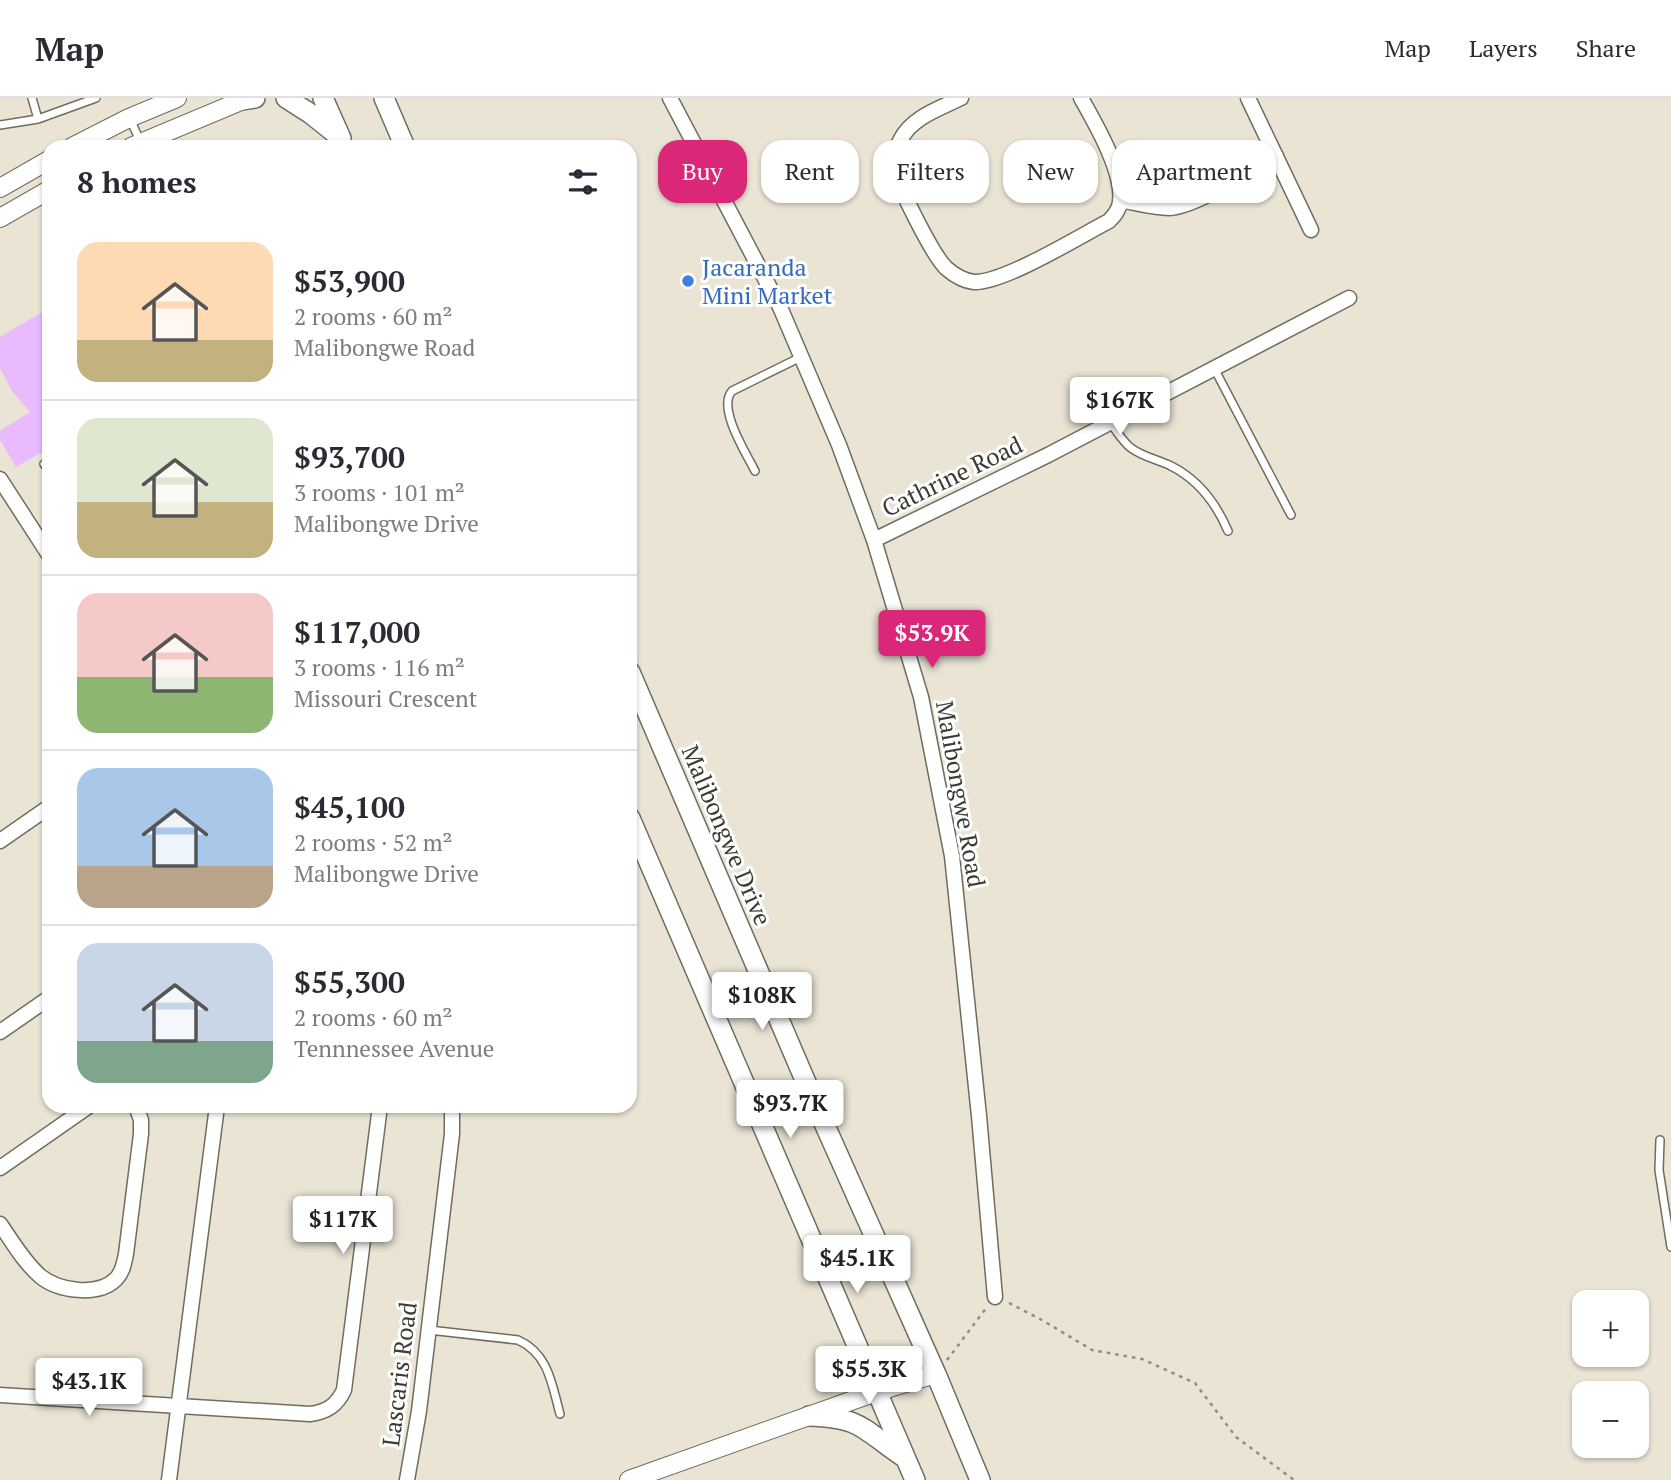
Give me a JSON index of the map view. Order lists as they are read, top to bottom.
{
  "streets": {
    "main road": ["Malibongwe Drive"],
    "street": ["Cathrine Road", "Malibongwe Road", "Lascaris Road"]
  },
  "crossings": [
    ["Cathrine Road", "Malibongwe Road"]
  ],
  "places": ["Jacaranda Mini Market"],
  "page": {
    "header": "Map",
    "nav": ["Map", "Layers", "Share"],
    "chip": [
      "Buy",
      "Rent",
      "Filters",
      "New",
      "Apartment"
    ],
    "heading": "8 homes",
    "list": [
      {
        "name": "$53,900",
        "note": "2 rooms · 60 m² · Malibongwe Road"
      },
      {
        "name": "$93,700",
        "note": "3 rooms · 101 m² · Malibongwe Drive"
      },
      {
        "name": "$117,000",
        "note": "3 rooms · 116 m² · Missouri Crescent"
      },
      {
        "name": "$45,100",
        "note": "2 rooms · 52 m² · Malibongwe Drive"
      },
      {
        "name": "$55,300",
        "note": "2 rooms · 60 m² · Tennnessee Avenue"
      }
    ],
    "price": [
      "$167K",
      "$53.9K",
      "$108K",
      "$93.7K",
      "$117K",
      "$45.1K",
      "$55.3K",
      "$43.1K"
    ],
    "map_buttons": ["+", "−"]
  }
}
